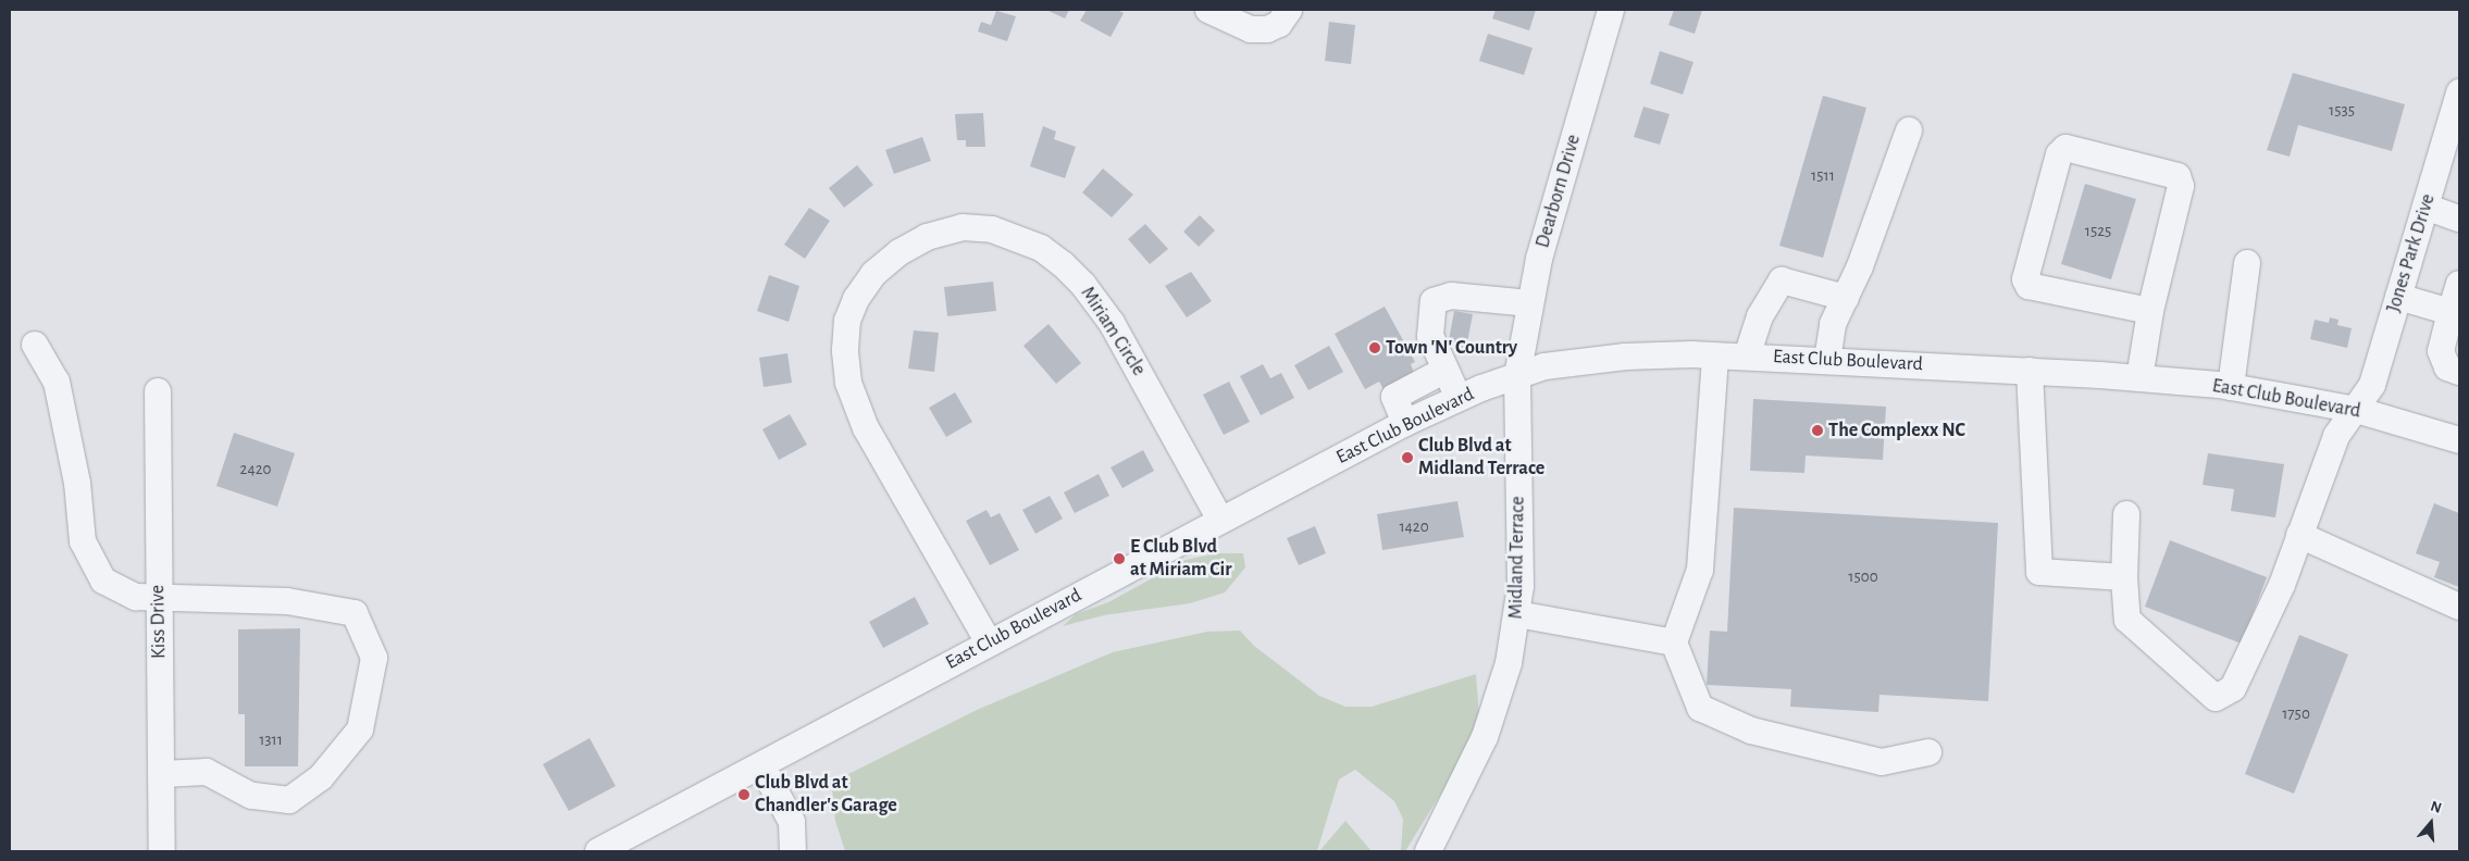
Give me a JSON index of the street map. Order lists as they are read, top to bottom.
{
  "streets": {
    "street": [
      "Dearborn Drive",
      "Jones Park Drive",
      "Miriam Circle",
      "East Club Boulevard",
      "Midland Terrace",
      "Kiss Drive"
    ]
  },
  "crossings": [
    ["Dearborn Drive", "East Club Boulevard"],
    ["Dearborn Drive", "Midland Terrace"],
    ["Jones Park Drive", "East Club Boulevard"],
    ["Miriam Circle", "East Club Boulevard"],
    ["East Club Boulevard", "Midland Terrace"]
  ],
  "places": [
    "Town 'N' Country",
    "The Complexx NC",
    "Club Blvd at Midland Terrace",
    "E Club Blvd at Miriam Cir",
    "Club Blvd at Chandler's Garage"
  ],
  "house_numbers": [
    "1535",
    "1511",
    "1525",
    "2420",
    "1420",
    "1500",
    "1750",
    "1311"
  ],
  "north": "top"
}
